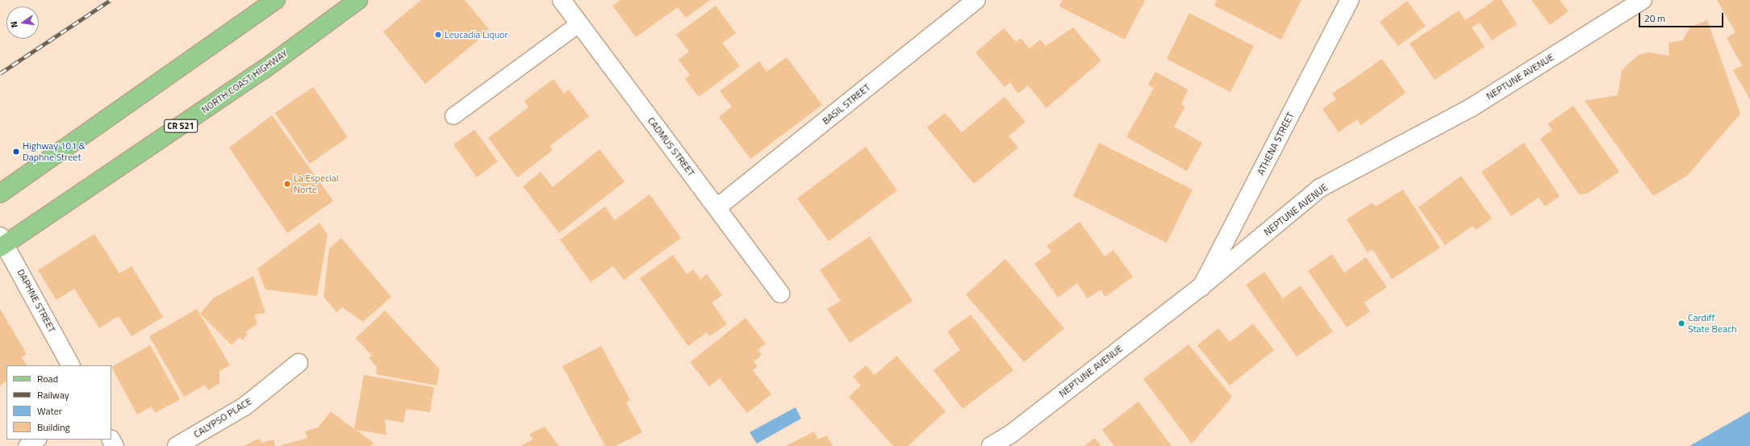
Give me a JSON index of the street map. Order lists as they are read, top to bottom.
{
  "streets": {
    "main road": ["NORTH COAST HIGHWAY", "CR S21"],
    "street": [
      "NEPTUNE AVENUE",
      "BASIL STREET",
      "ATHENA STREET",
      "CADMUS STREET",
      "DAPHNE STREET",
      "CALYPSO PLACE"
    ]
  },
  "crossings": [
    ["NEPTUNE AVENUE", "ATHENA STREET"],
    ["NORTH COAST HIGHWAY", "DAPHNE STREET"],
    ["BASIL STREET", "CADMUS STREET"]
  ],
  "places": [
    "Leucadia Liquor",
    "Highway 101 & Daphne Street",
    "La Especial Norte",
    "Cardiff State Beach"
  ],
  "legend": [
    "Road",
    "Railway",
    "Water",
    "Building"
  ],
  "scale_bar": "20 m",
  "north": "left"
}
